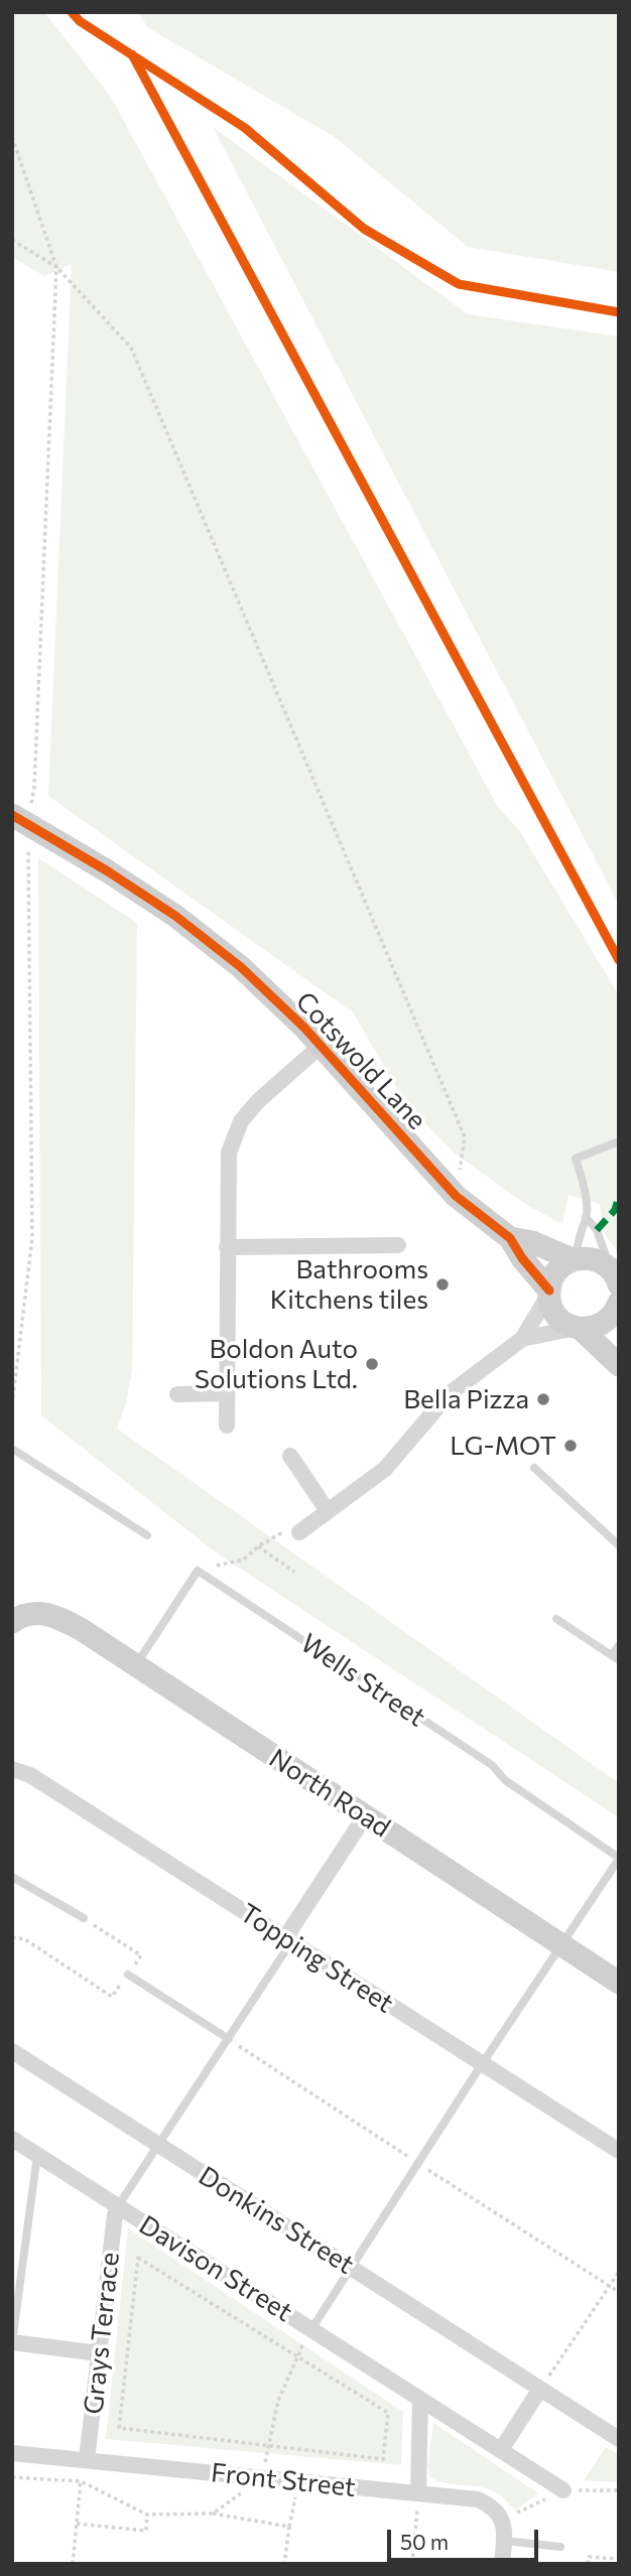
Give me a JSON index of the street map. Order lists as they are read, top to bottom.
{
  "streets": {
    "street": [
      "Cotswold Lane",
      "North Road",
      "Topping Street",
      "Donkins Street",
      "Davison Street",
      "Grays Terrace",
      "Front Street"
    ],
    "lane": ["Wells Street"]
  },
  "crossings": [
    ["Davison Street", "Grays Terrace"],
    ["Grays Terrace", "Front Street"]
  ],
  "places": [
    "Bathrooms Kitchens tiles",
    "Boldon Auto Solutions Ltd.",
    "Bella Pizza",
    "LG-MOT"
  ],
  "scale_bar": "50 m"
}
